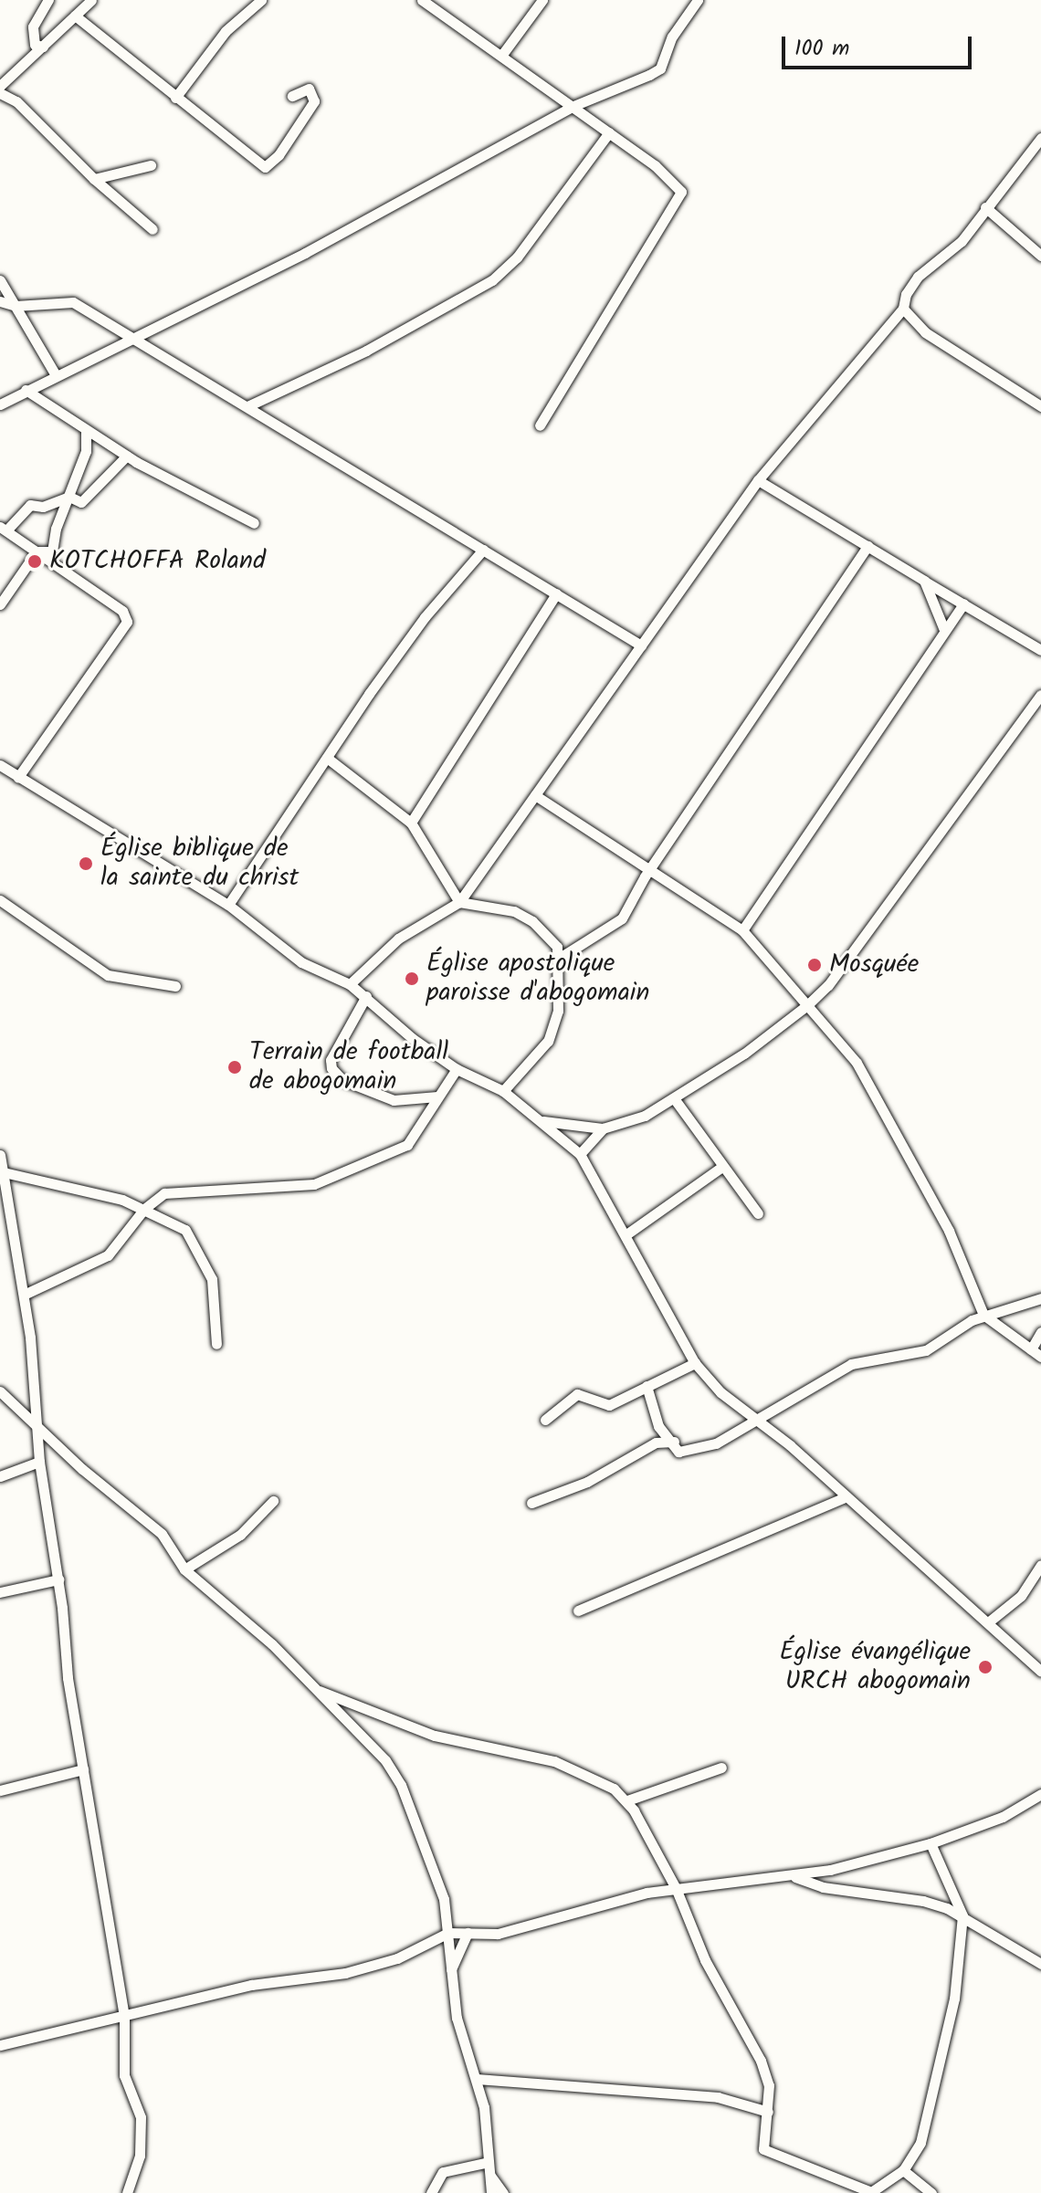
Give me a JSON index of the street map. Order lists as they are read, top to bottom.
{
  "places": [
    "KOTCHOFFA Roland",
    "Église biblique de la sainte du christ",
    "Mosquée",
    "Église apostolique paroisse d'abogomain",
    "Terrain de football de abogomain",
    "Église évangélique URCH abogomain"
  ],
  "scale_bar": "100 m"
}
